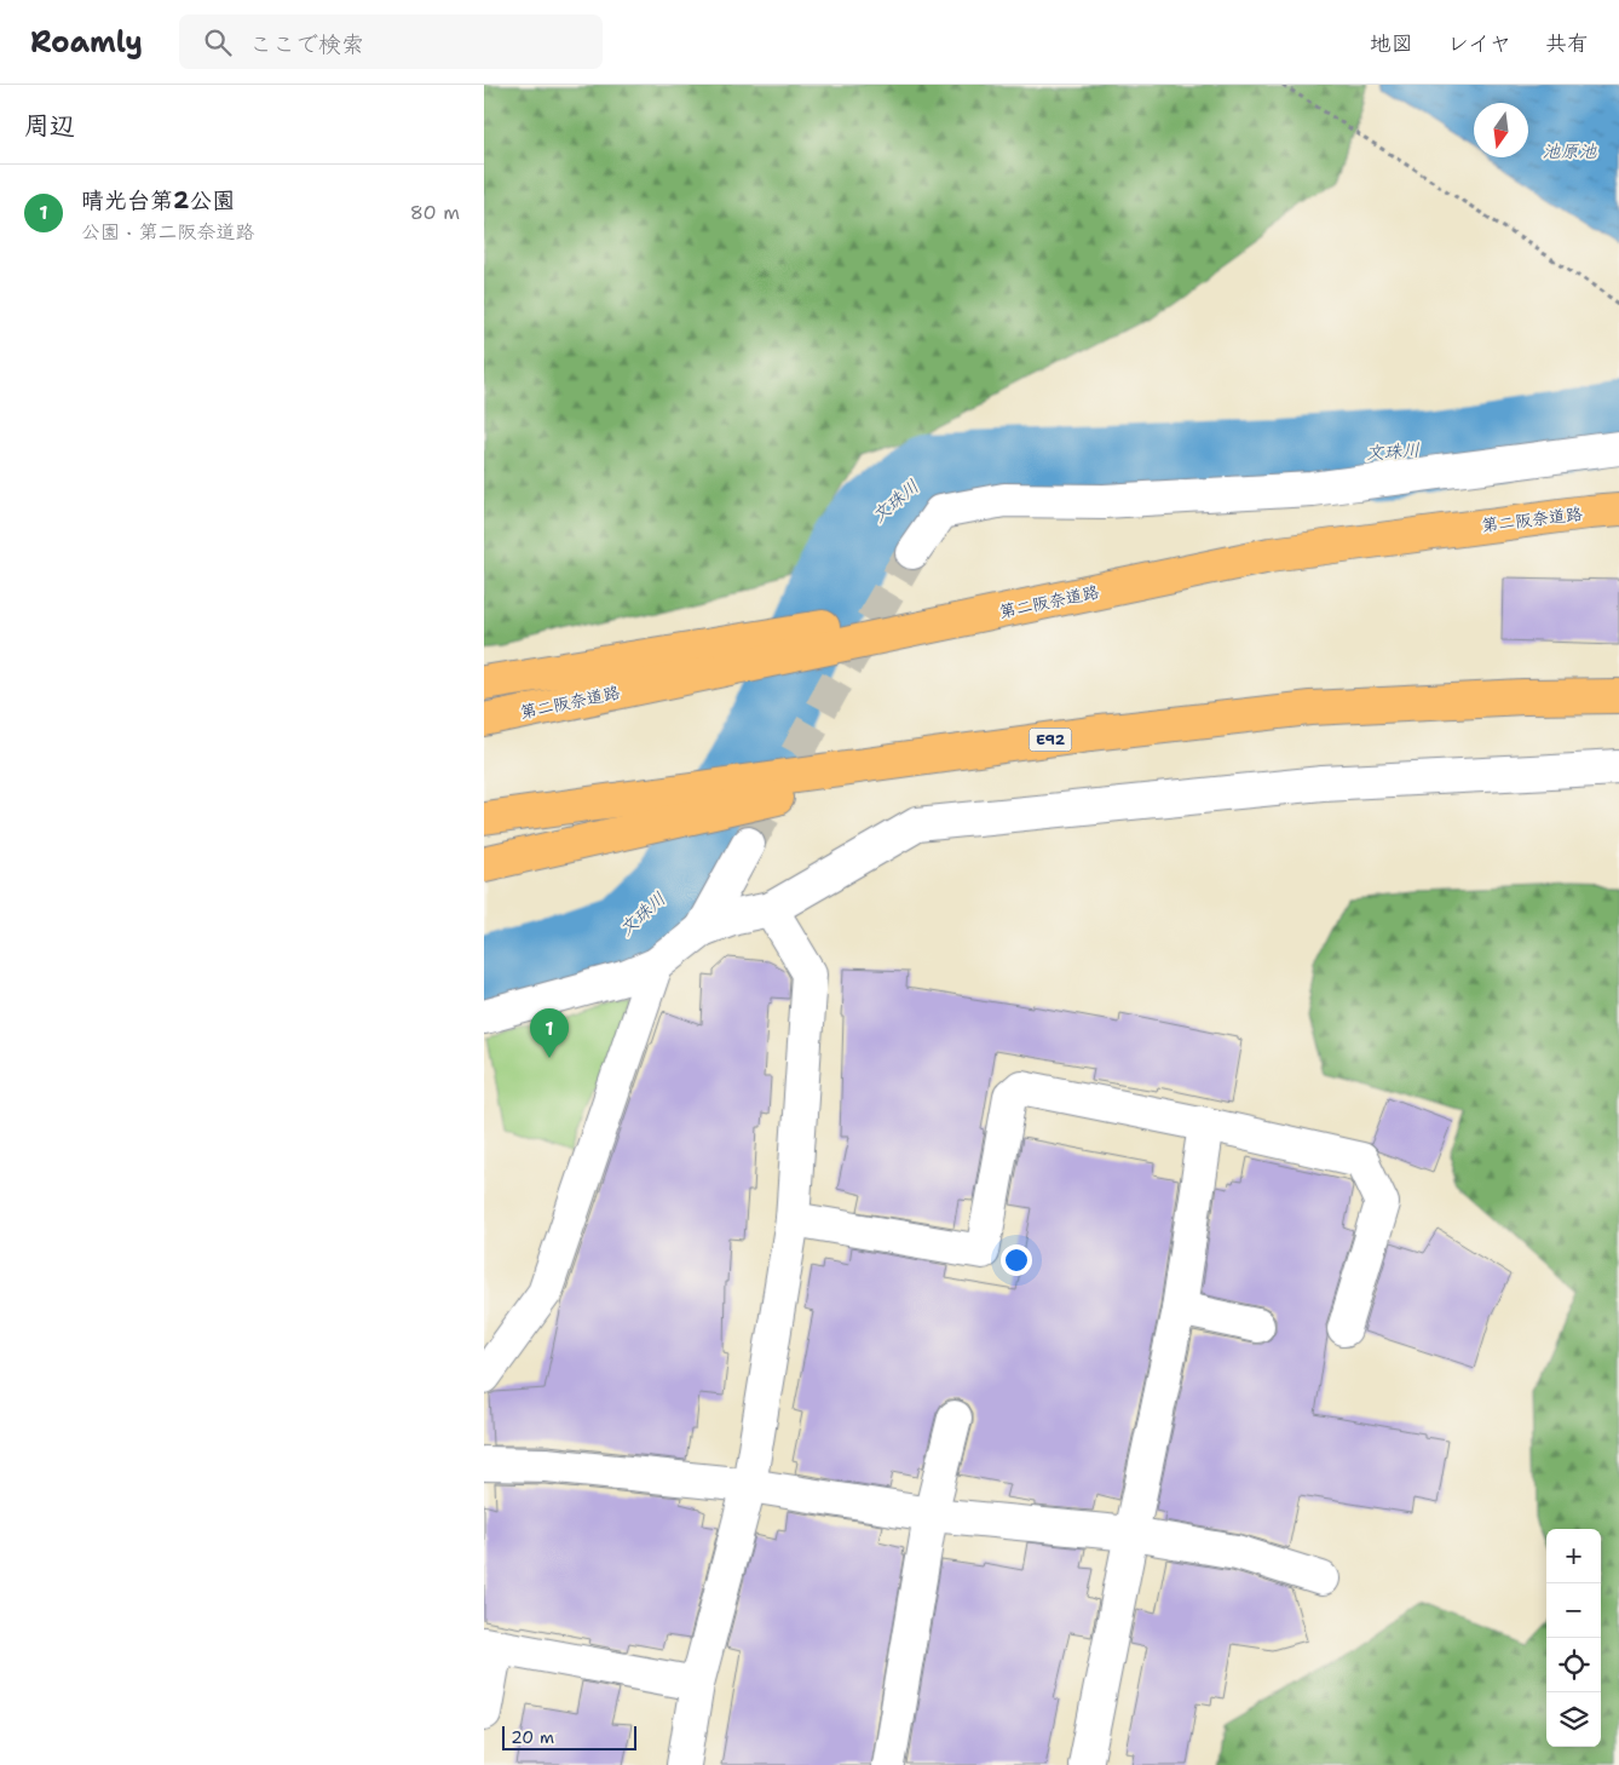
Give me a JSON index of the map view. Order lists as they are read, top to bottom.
{
  "streets": {
    "highway": ["第二阪奈道路", "E92"]
  },
  "water": ["池原池", "文珠川"],
  "scale_bar": "20 m",
  "north": "bottom",
  "page": {
    "header": "Roamly",
    "search": "ここで検索",
    "nav": ["地図", "レイヤ", "共有"],
    "heading": "周辺",
    "list": [
      {
        "mark": "1",
        "name": "晴光台第2公園",
        "note": "公園 · 第二阪奈道路",
        "value": "80 m"
      }
    ],
    "pins": "1",
    "map_buttons": ["+", "−"],
    "scale": "20 m"
  }
}
